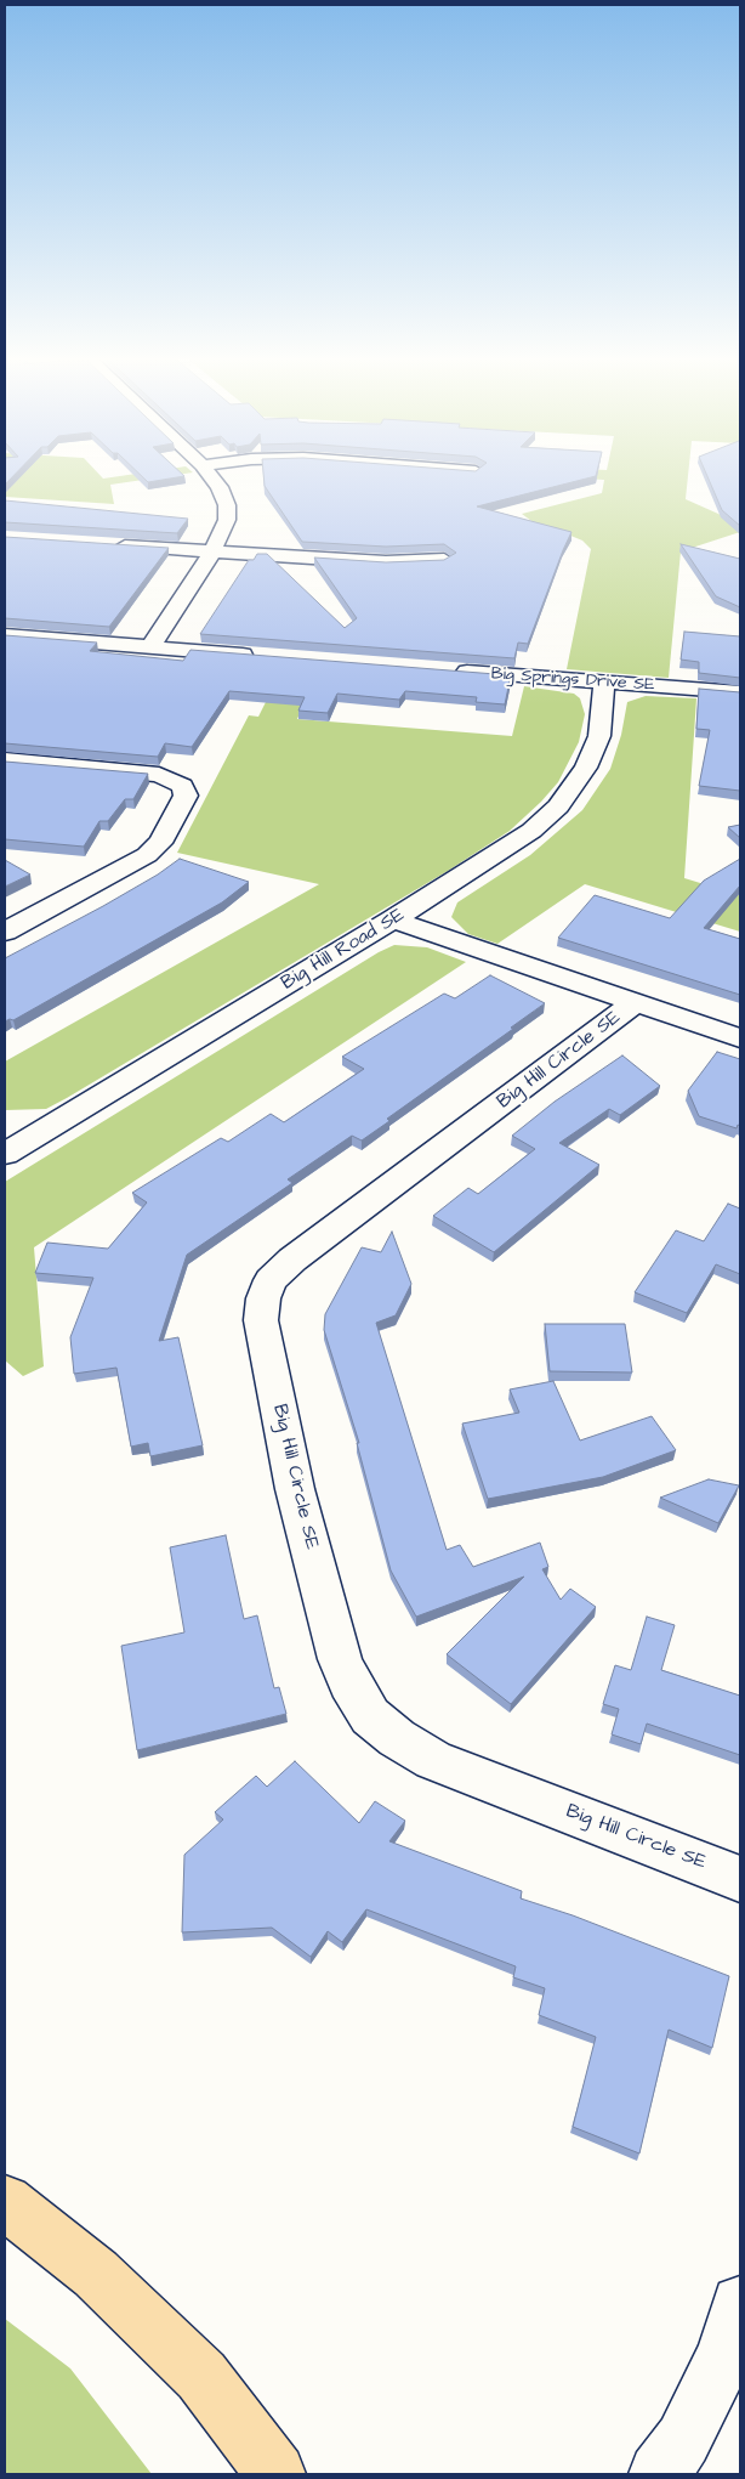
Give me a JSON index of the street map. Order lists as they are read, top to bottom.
{
  "streets": {
    "street": ["Big Springs Drive SE", "Big Hill Road SE", "Big Hill Circle SE"]
  },
  "crossings": [
    ["Big Springs Drive SE", "Big Hill Road SE"],
    ["Big Hill Road SE", "Big Hill Circle SE"]
  ]
}
